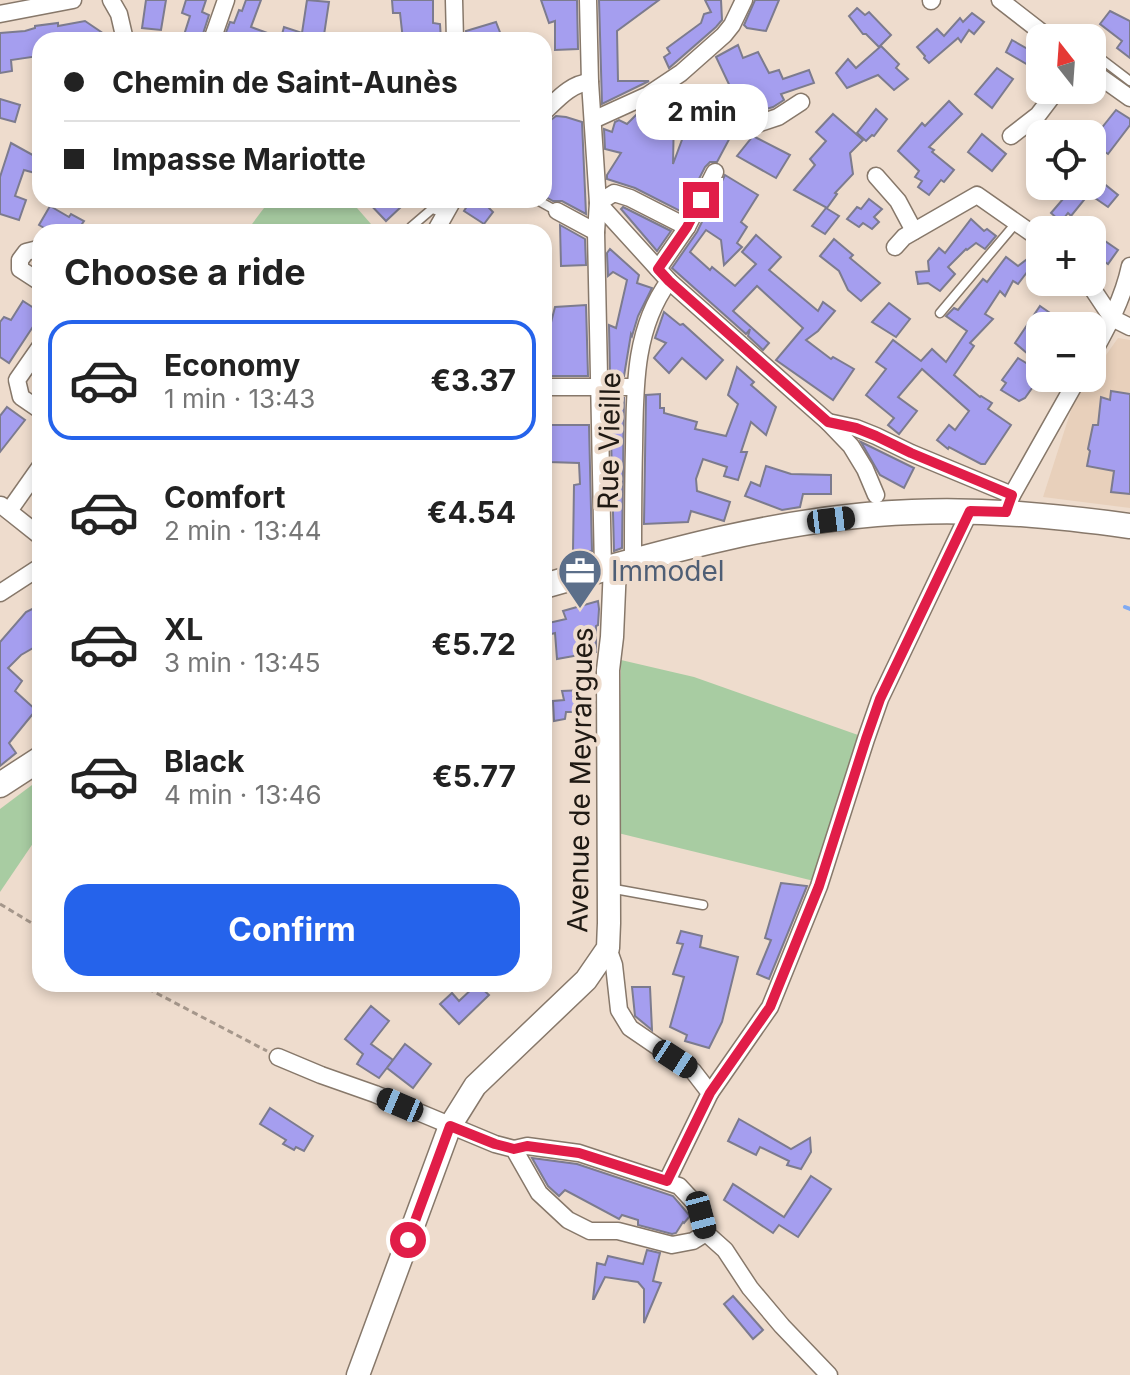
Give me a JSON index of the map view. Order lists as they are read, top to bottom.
{
  "streets": {
    "street": ["Rue Vieille", "Avenue de Meyrargues"]
  },
  "crossings": [
    ["Rue Vieille", "Avenue de Meyrargues"]
  ],
  "places": {
    "office": ["Immodel"]
  },
  "north": "top",
  "page": {
    "map_buttons": ["+", "−"],
    "banner": ["Chemin de Saint-Aunès", "Impasse Mariotte"],
    "bubble": "2 min",
    "heading": "Choose a ride",
    "list": [
      {
        "name": "Economy",
        "note": "1 min · 13:43",
        "value": "€3.37"
      },
      {
        "name": "Comfort",
        "note": "2 min · 13:44",
        "value": "€4.54"
      },
      {
        "name": "XL",
        "note": "3 min · 13:45",
        "value": "€5.72"
      },
      {
        "name": "Black",
        "note": "4 min · 13:46",
        "value": "€5.77"
      }
    ],
    "buttons": "Confirm"
  }
}
